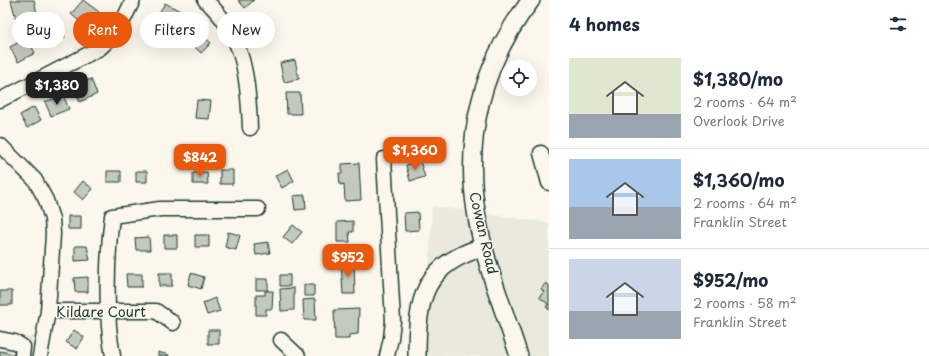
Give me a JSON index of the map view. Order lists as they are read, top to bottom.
{
  "streets": {
    "main road": ["Cowan Road"],
    "street": ["Kildare Court"]
  },
  "page": {
    "heading": "4 homes",
    "chip": [
      "Buy",
      "Rent",
      "Filters",
      "New"
    ],
    "list": [
      {
        "name": "$1,380/mo",
        "note": "2 rooms · 64 m² · Overlook Drive"
      },
      {
        "name": "$1,360/mo",
        "note": "2 rooms · 64 m² · Franklin Street"
      },
      {
        "name": "$952/mo",
        "note": "2 rooms · 58 m² · Franklin Street"
      }
    ],
    "price": [
      "$1,380",
      "$1,360",
      "$842",
      "$952"
    ]
  }
}
